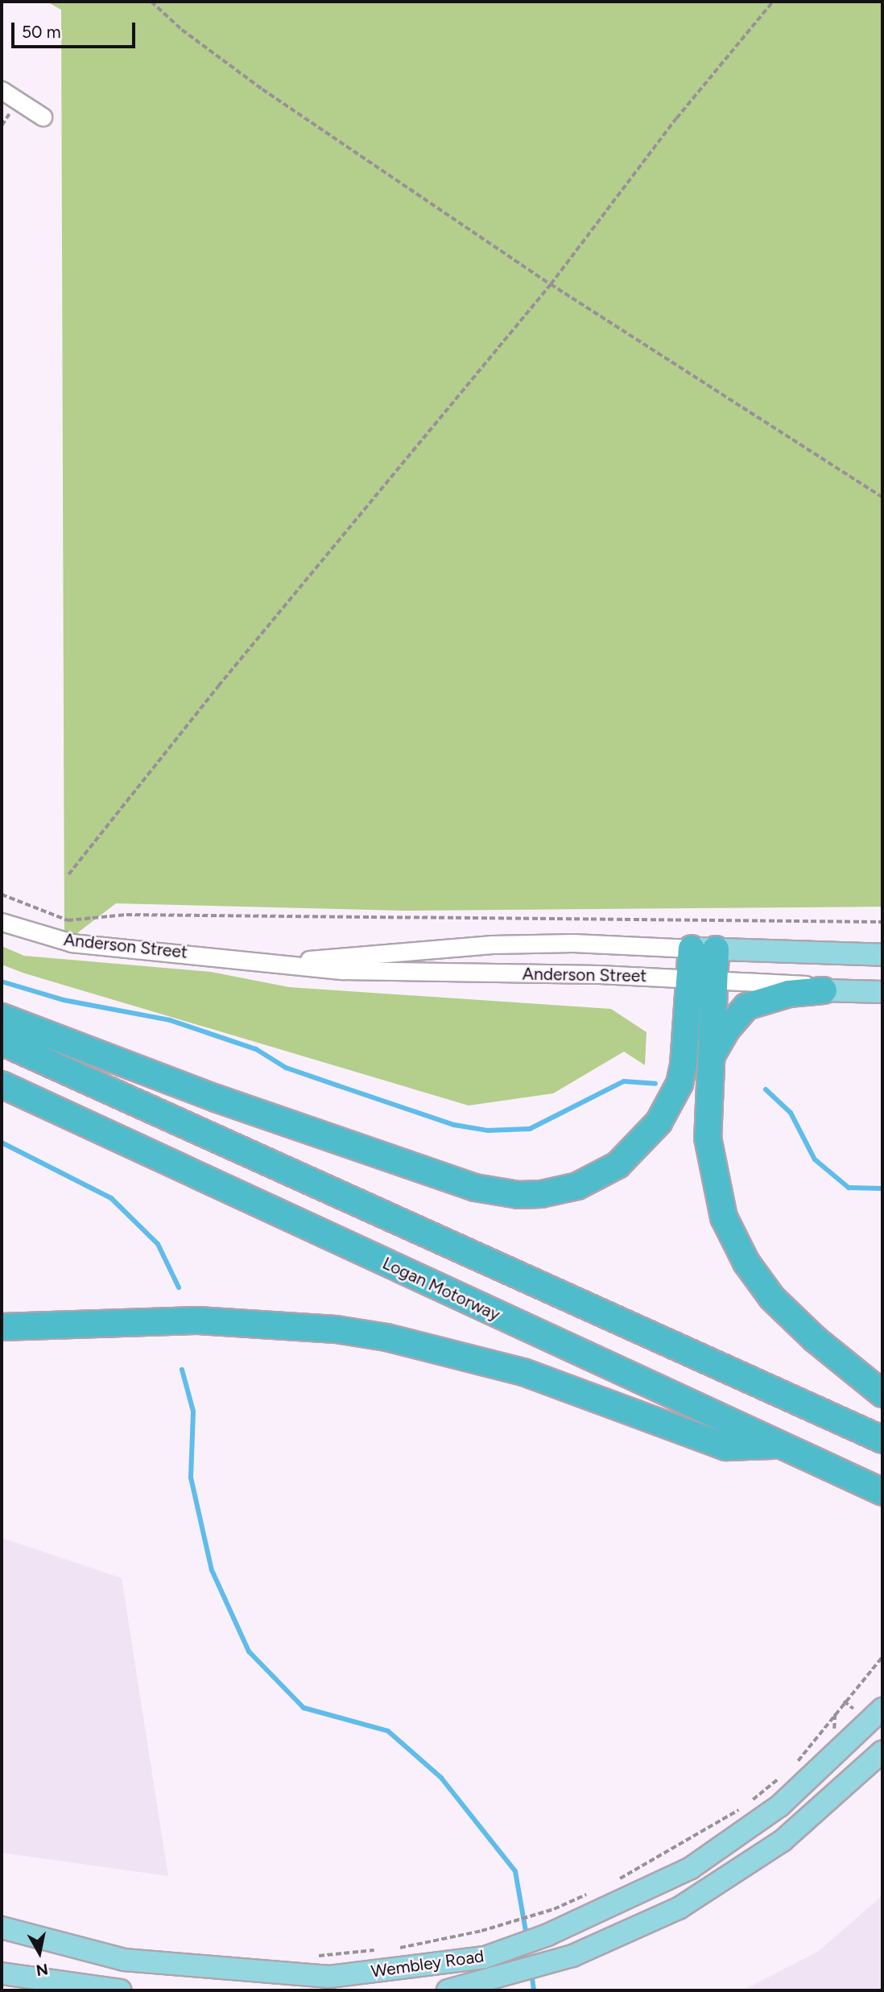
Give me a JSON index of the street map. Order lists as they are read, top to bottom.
{
  "streets": {
    "highway": ["Logan Motorway"],
    "main road": ["Anderson Street", "Wembley Road"]
  },
  "scale_bar": "50 m",
  "north": "bottom"
}
